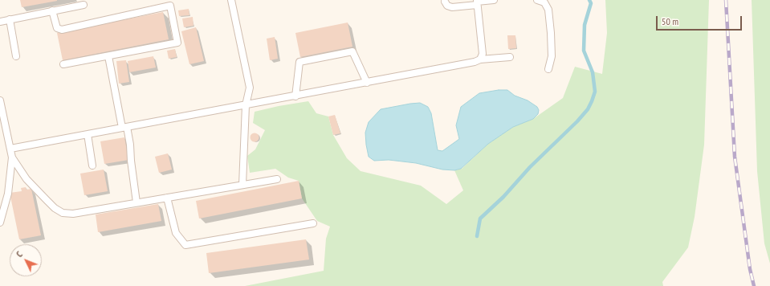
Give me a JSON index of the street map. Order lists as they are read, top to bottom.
{
  "scale_bar": "50 m",
  "north": "top left"
}
